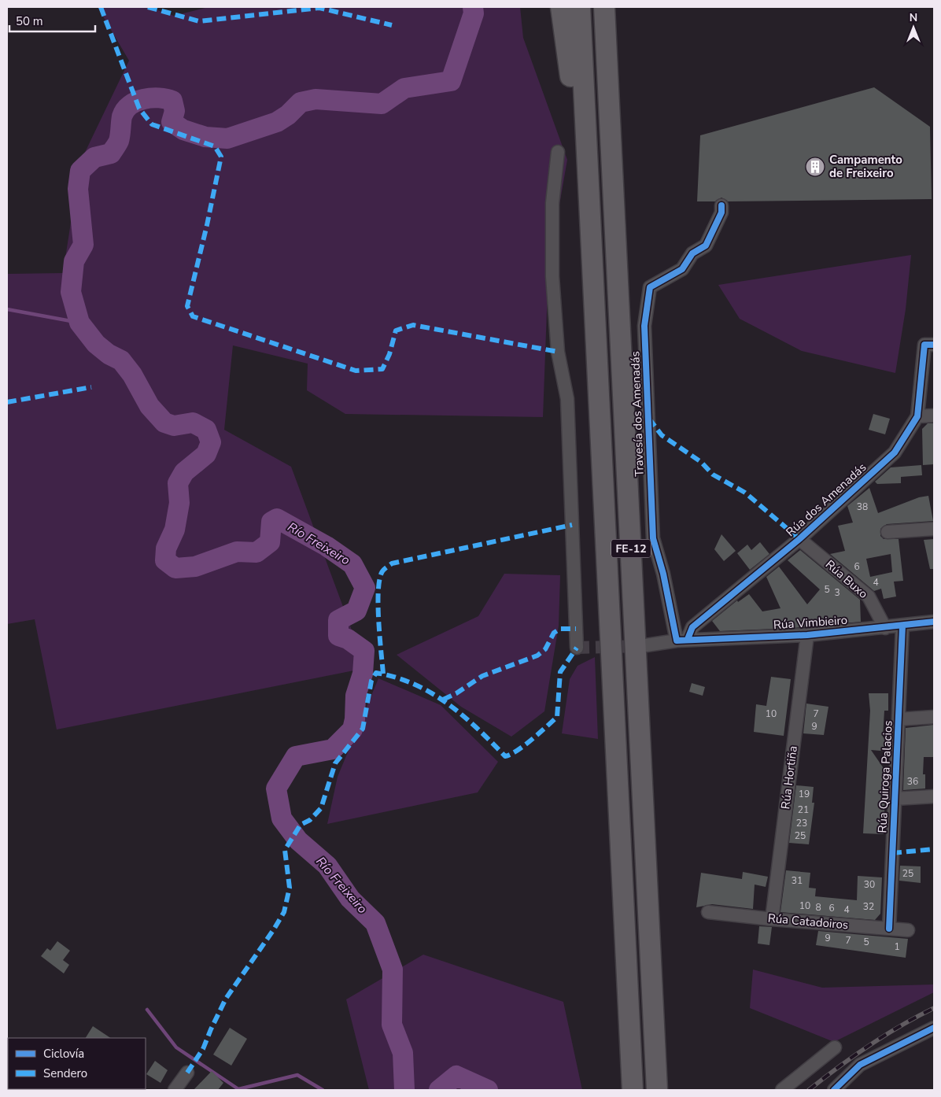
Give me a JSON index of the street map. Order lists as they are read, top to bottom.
{
  "streets": {
    "highway": ["FE-12"],
    "street": [
      "Travesía dos Amenadás",
      "Rúa dos Amenadás",
      "Rúa Buxo",
      "Rúa Vimbieiro",
      "Rúa Quiroga Palacios",
      "Rúa Hortiña",
      "Rúa Catadoiros"
    ]
  },
  "crossings": [
    ["Travesía dos Amenadás", "Rúa dos Amenadás"],
    ["Travesía dos Amenadás", "Rúa Vimbieiro"],
    ["Rúa dos Amenadás", "Rúa Buxo"],
    ["Rúa dos Amenadás", "Rúa Vimbieiro"],
    ["Rúa Buxo", "Rúa Vimbieiro"],
    ["Rúa Vimbieiro", "Rúa Quiroga Palacios"],
    ["Rúa Vimbieiro", "Rúa Hortiña"],
    ["Rúa Quiroga Palacios", "Rúa Catadoiros"],
    ["Rúa Hortiña", "Rúa Catadoiros"]
  ],
  "water": ["Río Freixeiro"],
  "places": {
    "building": ["Campamento de Freixeiro"]
  },
  "house_numbers": [
    "38",
    "6",
    "4",
    "5",
    "3",
    "10",
    "7",
    "9",
    "36",
    "19",
    "21",
    "23",
    "25",
    "25",
    "31",
    "30",
    "10",
    "32",
    "8",
    "6",
    "4",
    "9",
    "7",
    "5",
    "1"
  ],
  "legend": ["Ciclovía", "Sendero"],
  "scale_bar": "50 m",
  "north": "top"
}
